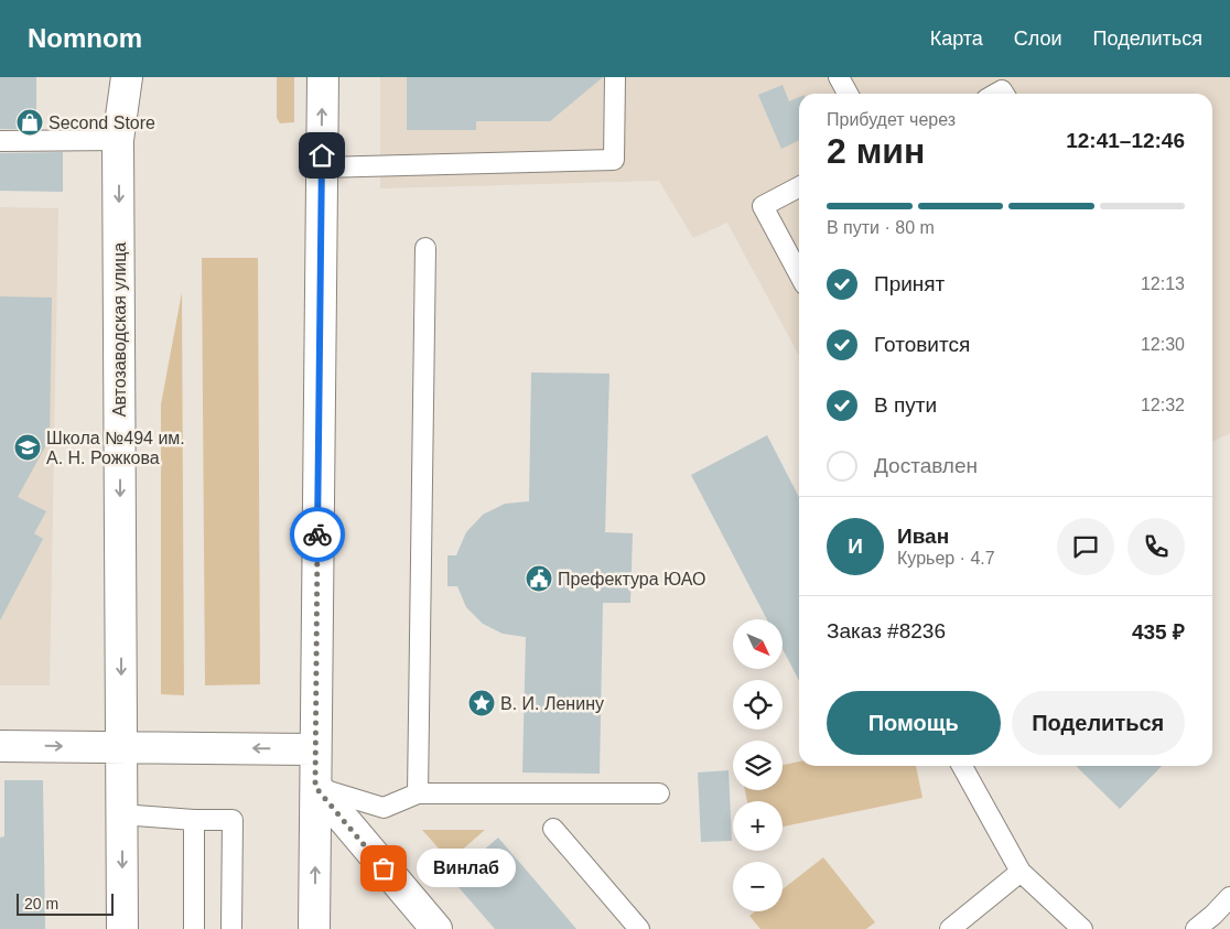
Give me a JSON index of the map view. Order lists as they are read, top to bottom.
{
  "streets": {
    "main road": ["Автозаводская улица"]
  },
  "places": {
    "shop": ["Second Store"],
    "school or university": ["Школа №494 им. А. Н. Рожкова"],
    "public building": ["Префектура ЮАО"],
    "place": ["В. И. Ленину"],
    "other": ["Винлаб"]
  },
  "scale_bar": "20 m",
  "north": "bottom right",
  "page": {
    "header": "Nomnom",
    "nav": ["Карта", "Слои", "Поделиться"],
    "heading": ["2 мин", "Прибудет через", "12:41–12:46"],
    "panel": [
      "Иван",
      "Курьер · 4.7",
      "Заказ #8236",
      "435 ₽"
    ],
    "bar": "В пути · 80 m",
    "list": [
      ["Принят", "12:13"],
      ["Готовится", "12:30"],
      ["В пути", "12:32"],
      "Доставлен"
    ],
    "round": "И",
    "map_buttons": ["+", "−"],
    "buttons": ["Помощь", "Поделиться"],
    "bubble": "Винлаб",
    "scale": "20 m"
  }
}
